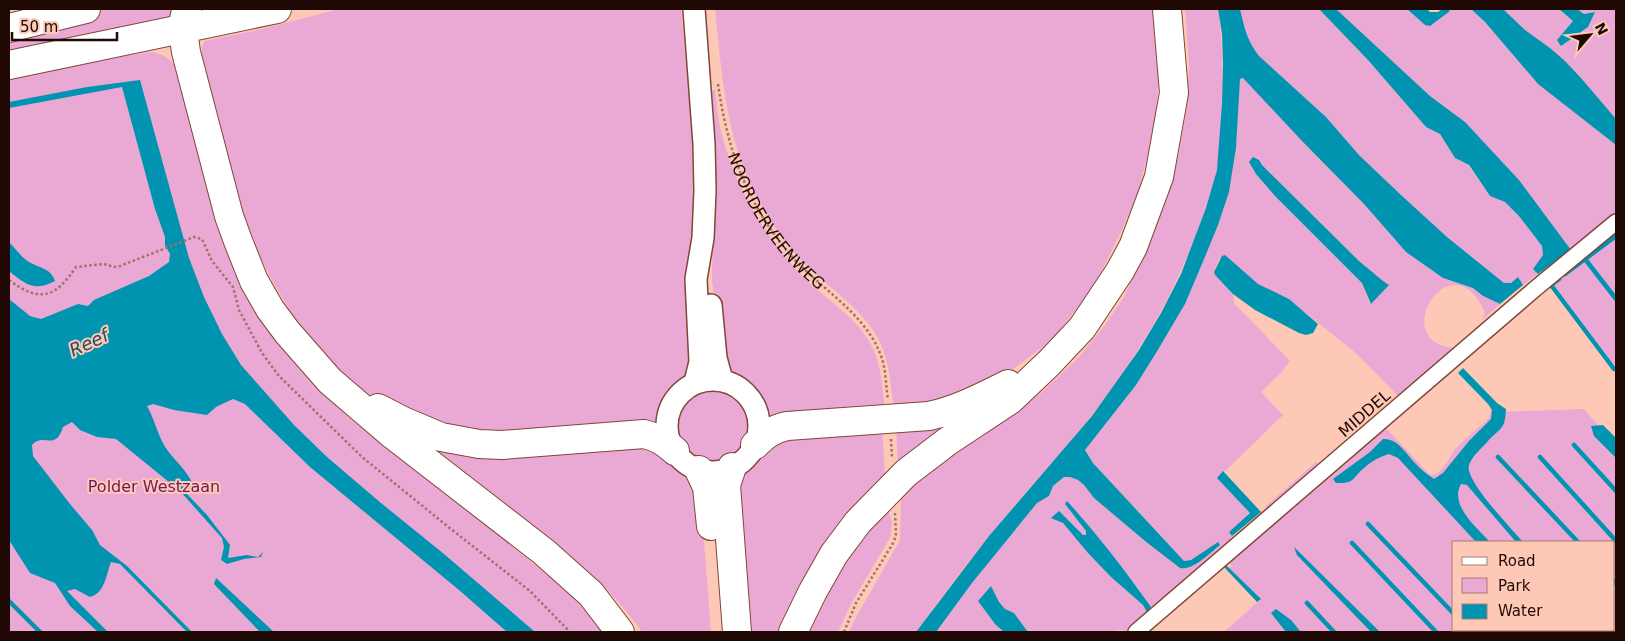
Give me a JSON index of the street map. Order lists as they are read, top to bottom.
{
  "streets": {
    "street": ["NOORDERVEENWEG", "MIDDEL"]
  },
  "water": ["Reef"],
  "parks": ["Polder Westzaan"],
  "legend": ["Road", "Park", "Water"],
  "scale_bar": "50 m",
  "north": "top right"
}
